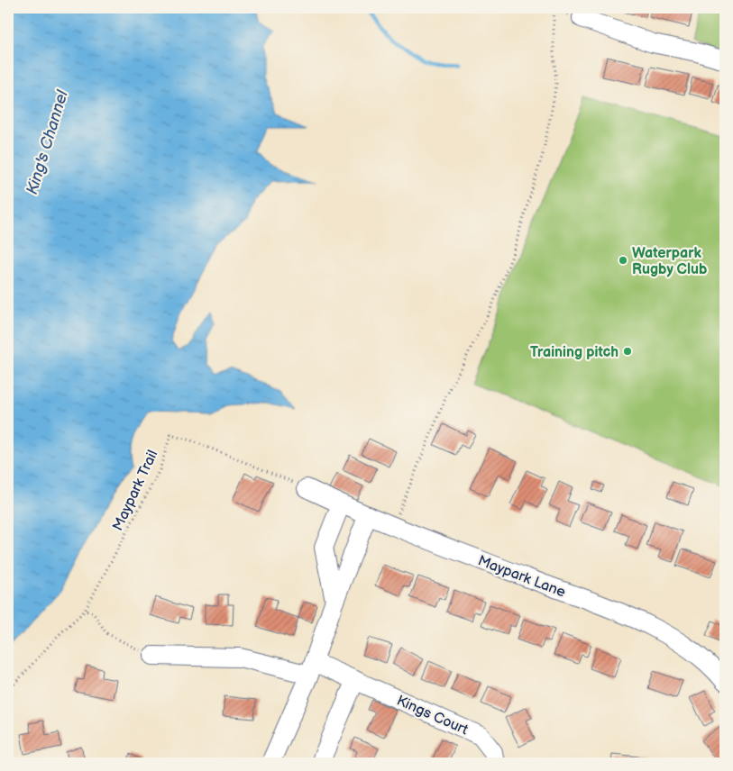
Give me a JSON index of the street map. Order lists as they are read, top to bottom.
{
  "streets": {
    "street": ["Maypark Lane", "Kings Court"],
    "path": ["Maypark Trail"]
  },
  "crossings": [
    ["Maypark Trail", "Maypark Lane"]
  ],
  "water": ["King's Channel"],
  "places": ["Waterpark Rugby Club", "Training pitch"]
}
